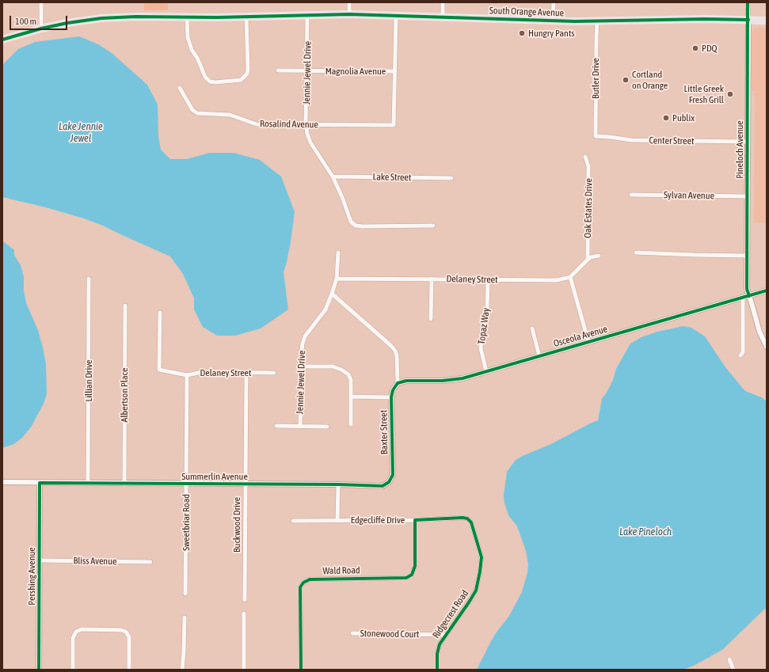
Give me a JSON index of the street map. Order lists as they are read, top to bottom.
{
  "streets": {
    "main road": ["South Orange Avenue"],
    "street": [
      "Magnolia Avenue",
      "Jennie Jewel Drive",
      "Butler Drive",
      "Rosalind Avenue",
      "Center Street",
      "Pineloch Avenue",
      "Lake Street",
      "Sylvan Avenue",
      "Oak Estates Drive",
      "Delaney Street",
      "Topaz Way",
      "Osceola Avenue",
      "Lillian Drive",
      "Albertson Place",
      "Baxter Street",
      "Summerlin Avenue",
      "Edgecliffe Drive",
      "Sweetbriar Road",
      "Buckwood Drive",
      "Bliss Avenue",
      "Wald Road",
      "Pershing Avenue",
      "Ridgecrest Road",
      "Stonewood Court"
    ]
  },
  "crossings": [
    ["South Orange Avenue", "Jennie Jewel Drive"],
    ["South Orange Avenue", "Butler Drive"],
    ["South Orange Avenue", "Pineloch Avenue"],
    ["Magnolia Avenue", "Jennie Jewel Drive"],
    ["Magnolia Avenue", "Rosalind Avenue"],
    ["Jennie Jewel Drive", "Rosalind Avenue"],
    ["Jennie Jewel Drive", "Lake Street"],
    ["Jennie Jewel Drive", "Delaney Street"],
    ["Jennie Jewel Drive", "Baxter Street"],
    ["Butler Drive", "Center Street"],
    ["Center Street", "Pineloch Avenue"],
    ["Pineloch Avenue", "Sylvan Avenue"],
    ["Pineloch Avenue", "Osceola Avenue"],
    ["Delaney Street", "Topaz Way"],
    ["Delaney Street", "Sweetbriar Road"],
    ["Delaney Street", "Buckwood Drive"],
    ["Topaz Way", "Osceola Avenue"],
    ["Osceola Avenue", "Baxter Street"],
    ["Lillian Drive", "Summerlin Avenue"],
    ["Albertson Place", "Summerlin Avenue"],
    ["Baxter Street", "Summerlin Avenue"],
    ["Summerlin Avenue", "Sweetbriar Road"],
    ["Summerlin Avenue", "Buckwood Drive"],
    ["Summerlin Avenue", "Pershing Avenue"],
    ["Edgecliffe Drive", "Wald Road"],
    ["Edgecliffe Drive", "Ridgecrest Road"],
    ["Bliss Avenue", "Pershing Avenue"],
    ["Ridgecrest Road", "Stonewood Court"]
  ],
  "water": ["Lake Jennie Jewel", "Lake Pineloch"],
  "places": [
    "Hungry Pants",
    "PDQ",
    "Cortland on Orange",
    "Little Greek Fresh Grill",
    "Publix"
  ],
  "scale_bar": "100 m"
}
